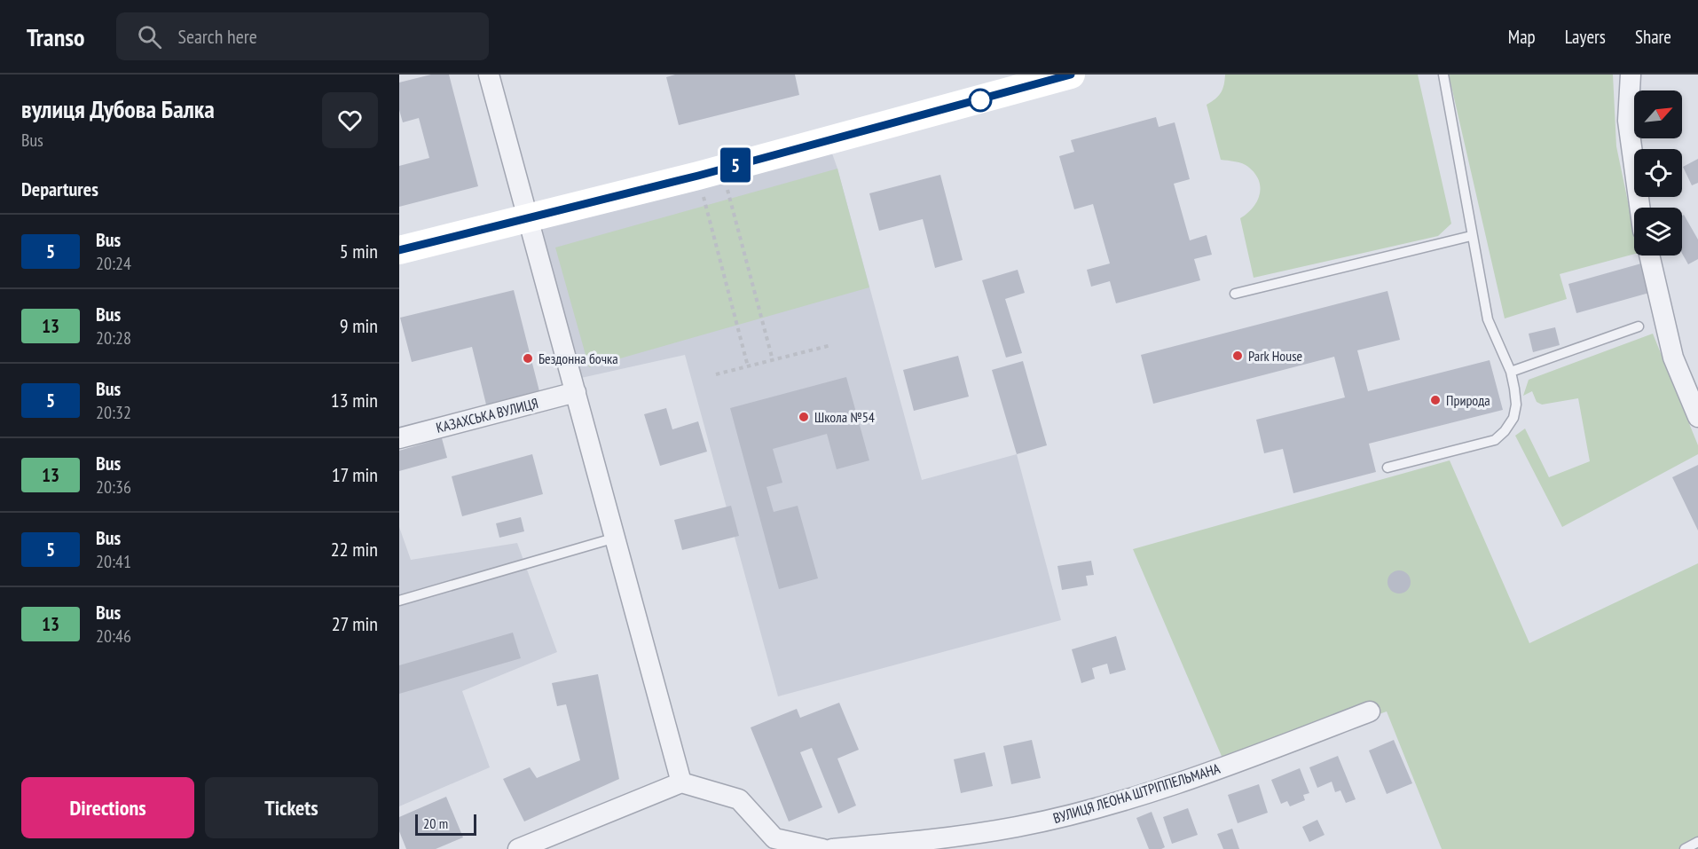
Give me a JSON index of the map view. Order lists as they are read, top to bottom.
{
  "streets": {
    "street": ["КАЗАХСЬКА ВУЛИЦЯ", "ВУЛИЦЯ ЛЕОНА ШТРІППЕЛЬМАНА"]
  },
  "places": [
    "Park House",
    "Бездонна бочка",
    "Природа",
    "Школа №54"
  ],
  "lines": ["bus line 5"],
  "scale_bar": "20 m",
  "north": "top right",
  "page": {
    "header": "Transo",
    "search": "Search here",
    "nav": ["Map", "Layers", "Share"],
    "heading": [
      ["вулиця Дубова Балка", "Bus"],
      "Departures"
    ],
    "on_map": "5",
    "list": [
      {
        "mark": "5",
        "name": "Bus",
        "note": "20:24",
        "value": "5 min"
      },
      {
        "mark": "13",
        "name": "Bus",
        "note": "20:28",
        "value": "9 min"
      },
      {
        "mark": "5",
        "name": "Bus",
        "note": "20:32",
        "value": "13 min"
      },
      {
        "mark": "13",
        "name": "Bus",
        "note": "20:36",
        "value": "17 min"
      },
      {
        "mark": "5",
        "name": "Bus",
        "note": "20:41",
        "value": "22 min"
      },
      {
        "mark": "13",
        "name": "Bus",
        "note": "20:46",
        "value": "27 min"
      }
    ],
    "buttons": ["Directions", "Tickets"],
    "scale": "20 m"
  }
}
